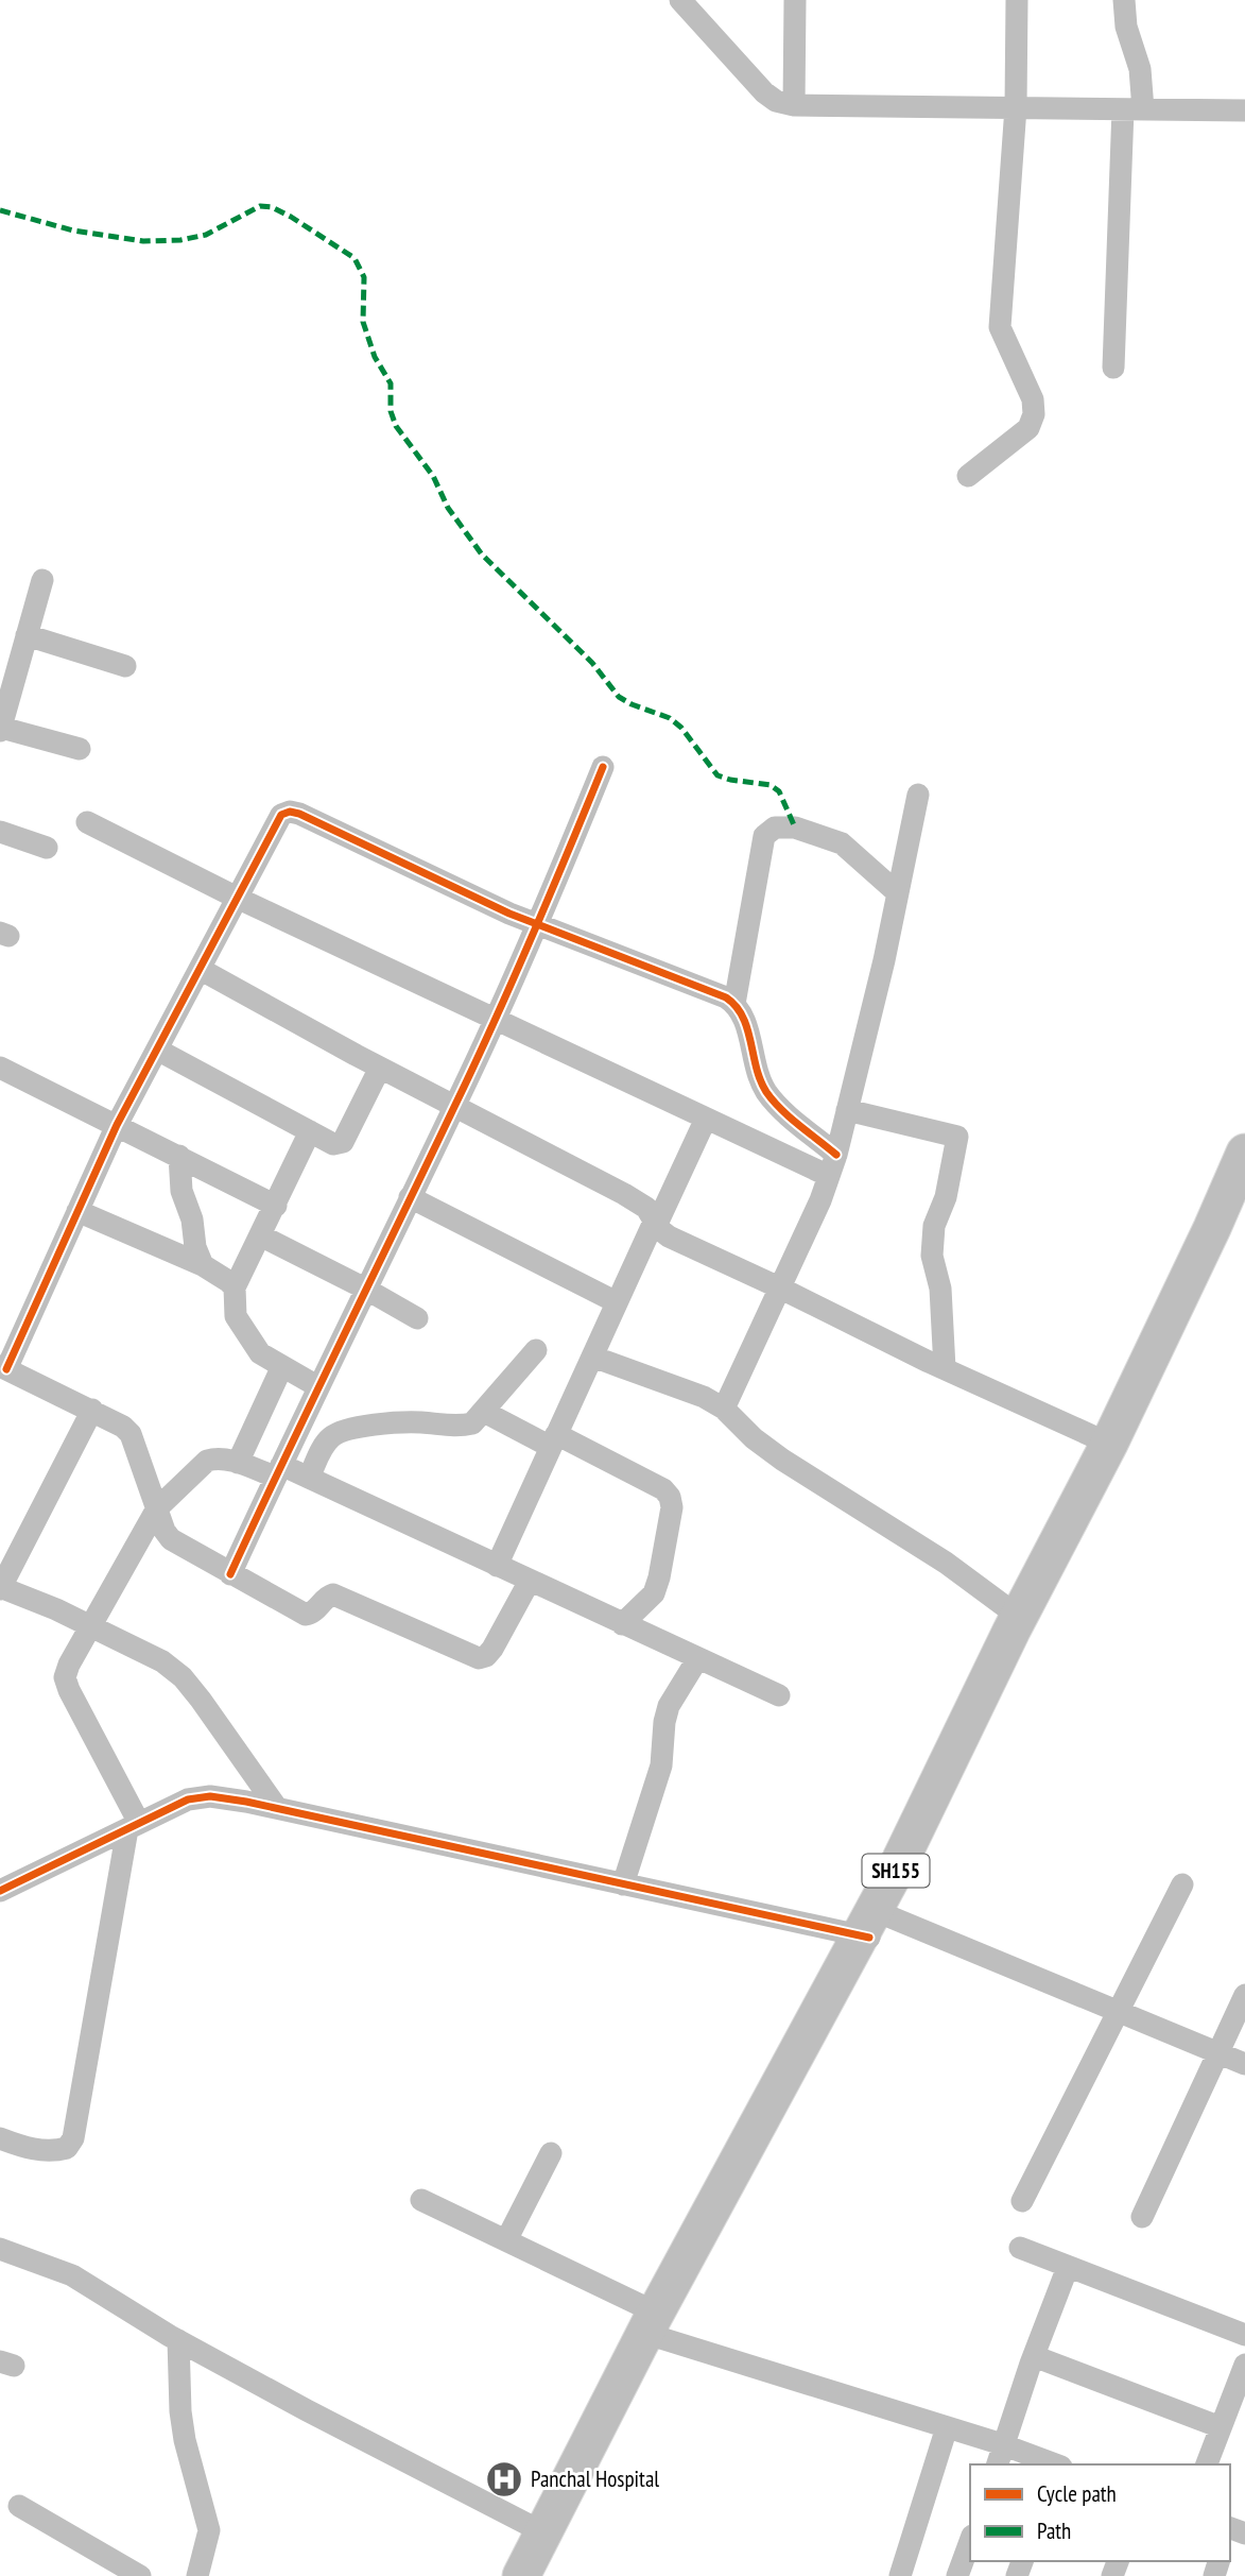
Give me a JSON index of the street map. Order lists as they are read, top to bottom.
{
  "streets": {
    "main road": ["SH155"]
  },
  "places": {
    "hospital": ["Panchal Hospital"]
  },
  "legend": ["Cycle path", "Path"]
}
